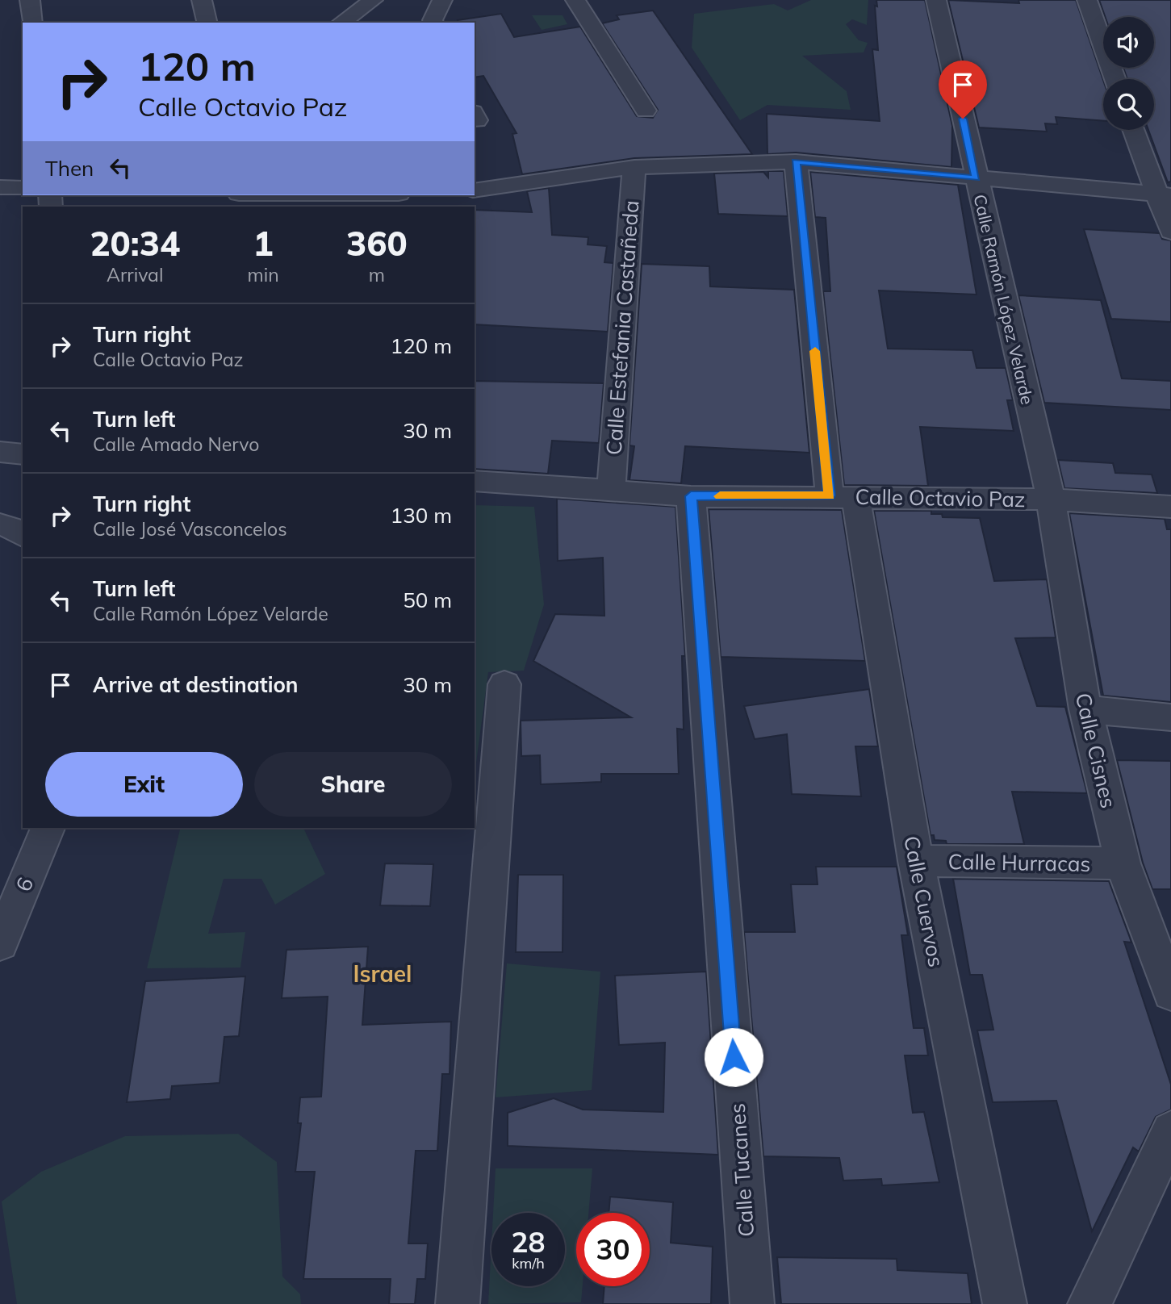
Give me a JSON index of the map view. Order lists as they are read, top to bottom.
{
  "streets": {
    "street": [
      "Calle Ramón López Velarde",
      "Calle Estefania Castañeda",
      "Calle Octavio Paz",
      "Calle Cisnes",
      "Calle Hurracas",
      "6",
      "Calle Cuervos",
      "Calle Tucanes"
    ]
  },
  "crossings": [
    ["Calle Ramón López Velarde", "Calle Octavio Paz"],
    ["Calle Ramón López Velarde", "Calle Cisnes"],
    ["Calle Estefania Castañeda", "Calle Octavio Paz"],
    ["Calle Octavio Paz", "Calle Cisnes"],
    ["Calle Octavio Paz", "Calle Cuervos"],
    ["Calle Octavio Paz", "Calle Tucanes"],
    ["Calle Cisnes", "Calle Hurracas"],
    ["Calle Hurracas", "Calle Cuervos"]
  ],
  "districts": ["Israel"],
  "page": {
    "turn": ["120 m", "Calle Octavio Paz"],
    "then": "Then",
    "eta": [
      "20:34",
      "Arrival",
      "1",
      "min",
      "360",
      "m"
    ],
    "list": [
      {
        "name": "Turn right",
        "note": "Calle Octavio Paz",
        "value": "120 m"
      },
      {
        "name": "Turn left",
        "note": "Calle Amado Nervo",
        "value": "30 m"
      },
      {
        "name": "Turn right",
        "note": "Calle José Vasconcelos",
        "value": "130 m"
      },
      {
        "name": "Turn left",
        "note": "Calle Ramón López Velarde",
        "value": "50 m"
      },
      {
        "name": "Arrive at destination",
        "value": "30 m"
      }
    ],
    "buttons": ["Exit", "Share"],
    "speed": "28 km/h",
    "limit": "30"
  }
}
